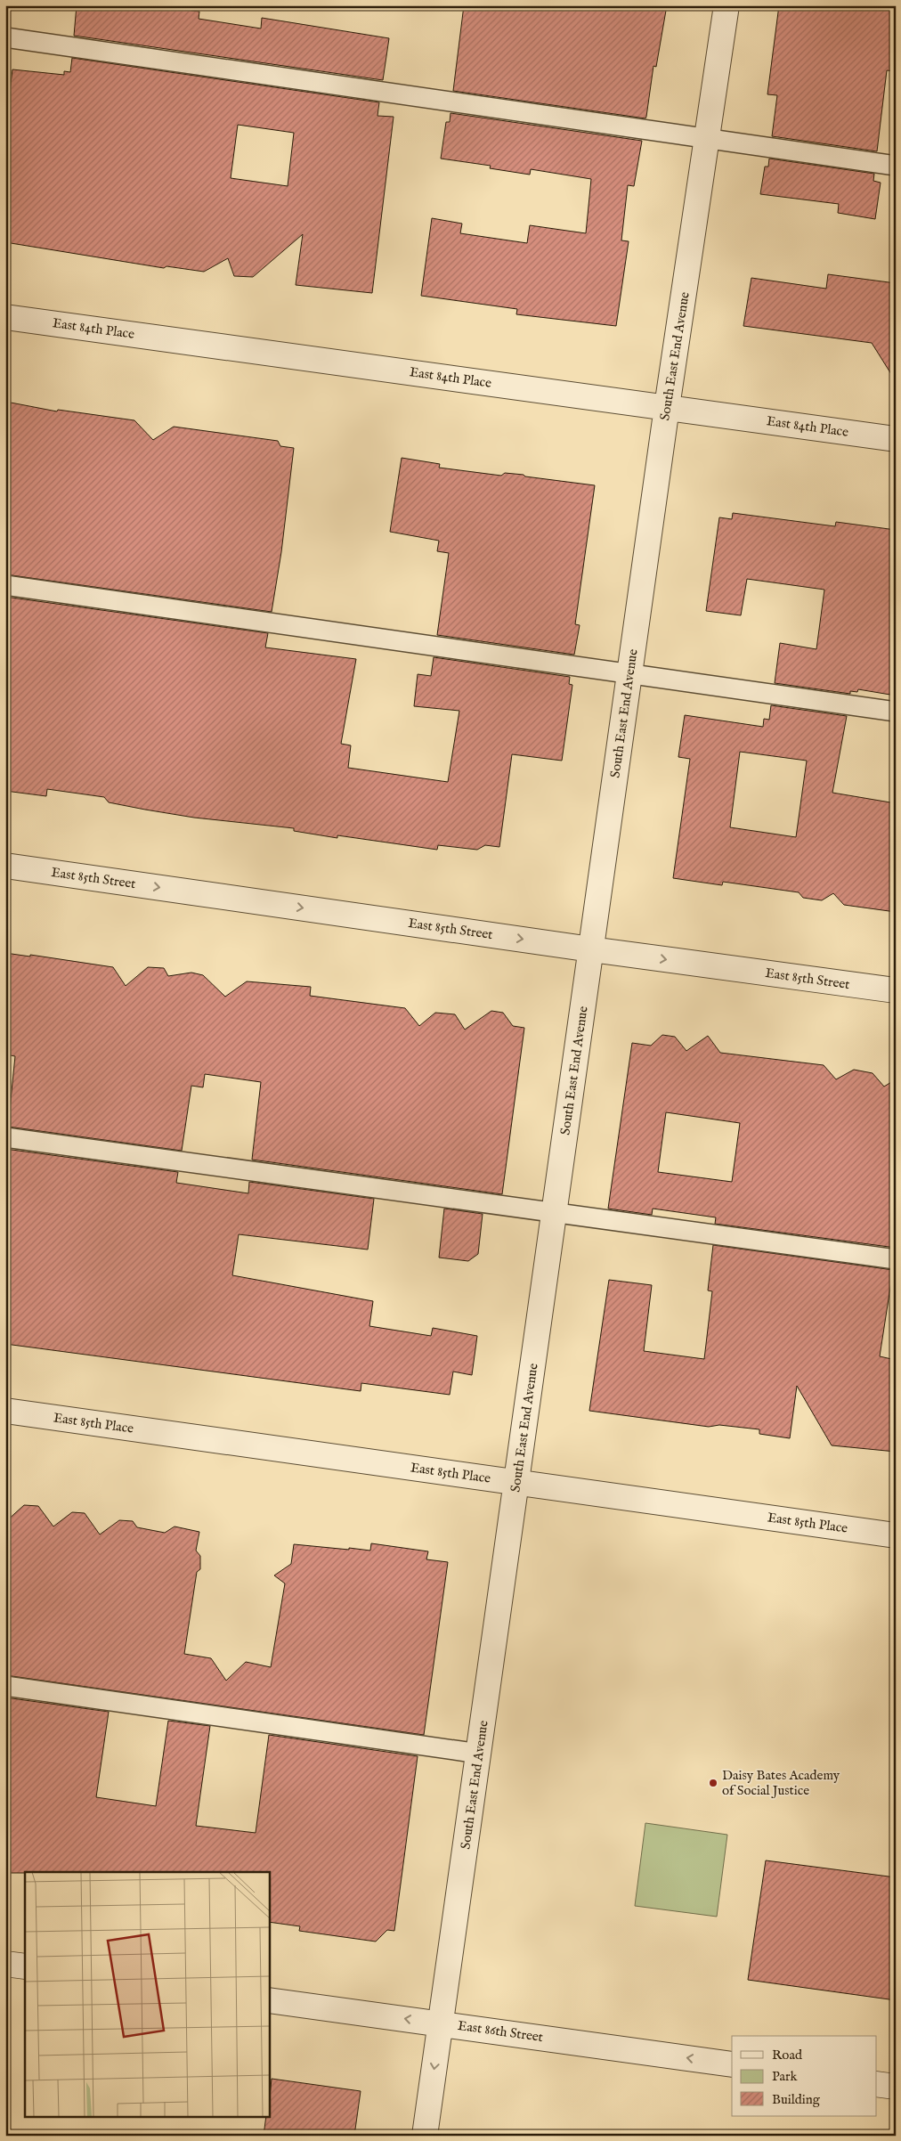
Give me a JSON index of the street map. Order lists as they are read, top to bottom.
{
  "streets": {
    "street": [
      "East 84th Place",
      "South East End Avenue",
      "East 85th Street",
      "East 85th Place",
      "East 86th Street"
    ]
  },
  "crossings": [
    ["East 84th Place", "South East End Avenue"],
    ["South East End Avenue", "East 85th Street"],
    ["South East End Avenue", "East 85th Place"],
    ["South East End Avenue", "East 86th Street"]
  ],
  "one_way": ["East 85th Street", "East 86th Street"],
  "places": ["Daisy Bates Academy of Social Justice"],
  "legend": ["Road", "Park", "Building"]
}
